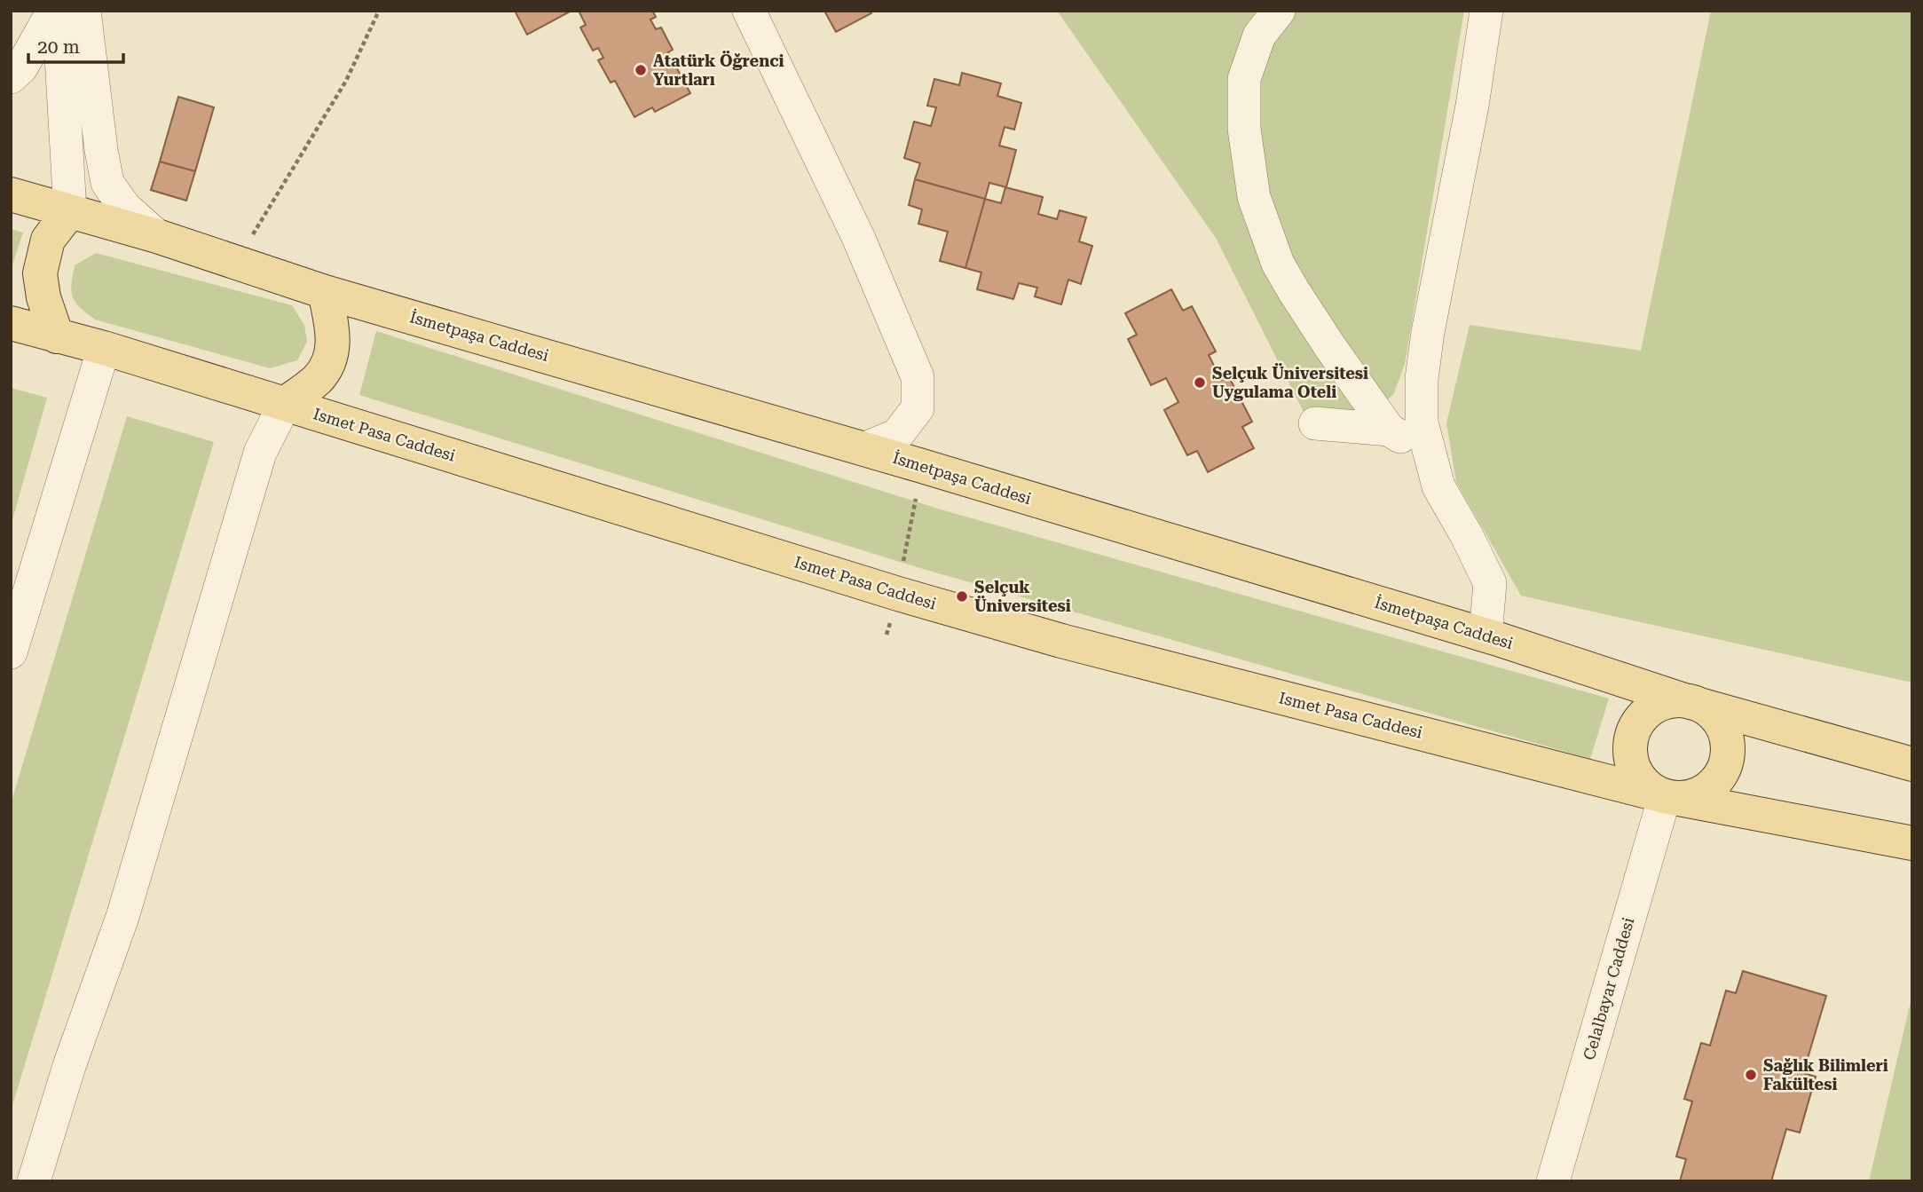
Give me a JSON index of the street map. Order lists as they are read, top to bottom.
{
  "streets": {
    "main road": ["İsmetpaşa Caddesi", "Ismet Pasa Caddesi"],
    "street": ["Celalbayar Caddesi"]
  },
  "crossings": [
    ["İsmetpaşa Caddesi", "Ismet Pasa Caddesi"],
    ["İsmetpaşa Caddesi", "Celalbayar Caddesi"],
    ["Ismet Pasa Caddesi", "Celalbayar Caddesi"]
  ],
  "places": [
    "Atatürk Öğrenci Yurtları",
    "Selçuk Üniversitesi Uygulama Oteli",
    "Selçuk Üniversitesi",
    "Sağlık Bilimleri Fakültesi"
  ],
  "scale_bar": "20 m"
}
